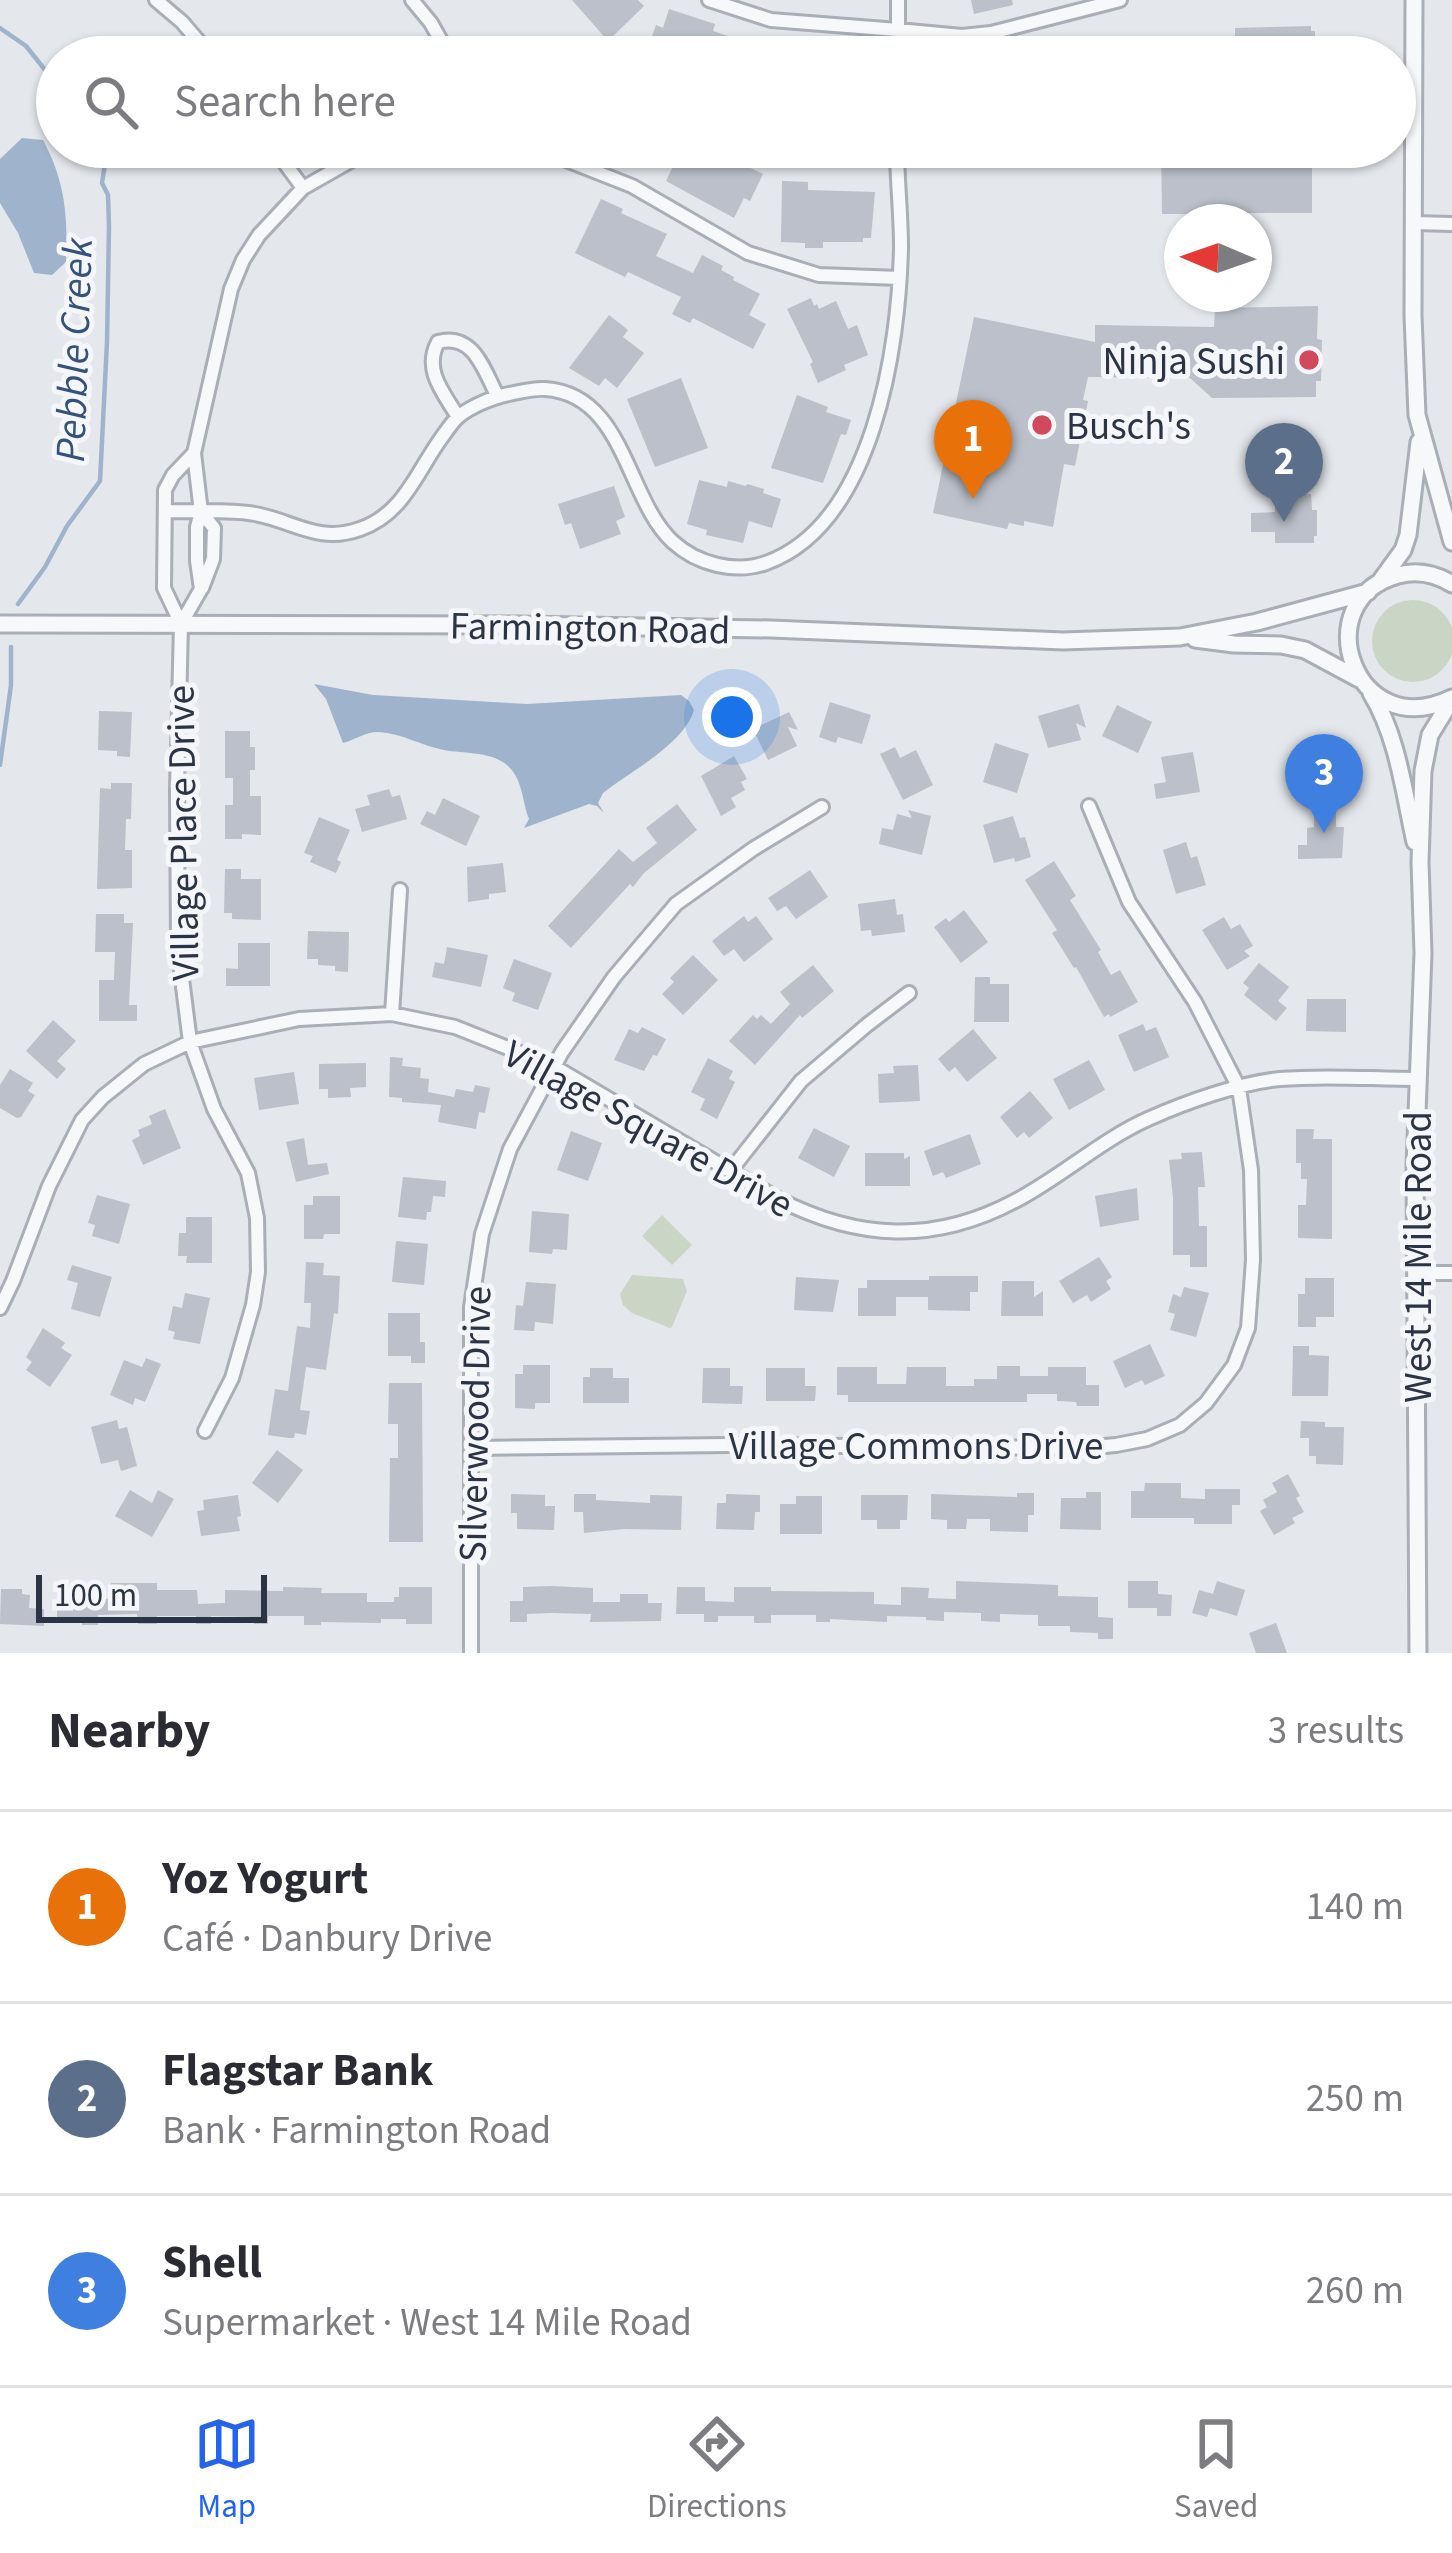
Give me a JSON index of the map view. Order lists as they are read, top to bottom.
{
  "streets": {
    "street": [
      "Farmington Road",
      "Village Place Drive",
      "Village Square Drive",
      "West 14 Mile Road",
      "Silverwood Drive",
      "Village Commons Drive"
    ]
  },
  "crossings": [
    ["Farmington Road", "Village Place Drive"],
    ["Farmington Road", "West 14 Mile Road"],
    ["Village Place Drive", "Village Square Drive"],
    ["Village Square Drive", "West 14 Mile Road"],
    ["Village Square Drive", "Silverwood Drive"],
    ["Village Square Drive", "Village Commons Drive"],
    ["Silverwood Drive", "Village Commons Drive"]
  ],
  "water": ["Pebble Creek"],
  "places": ["Ninja Sushi", "Busch's"],
  "scale_bar": "100 m",
  "north": "left",
  "page": {
    "search": "Search here",
    "pins": ["1", "2", "3"],
    "scale": "100 m",
    "heading": ["Nearby", "3 results"],
    "list": [
      {
        "mark": "1",
        "name": "Yoz Yogurt",
        "note": "Café · Danbury Drive",
        "value": "140 m"
      },
      {
        "mark": "2",
        "name": "Flagstar Bank",
        "note": "Bank · Farmington Road",
        "value": "250 m"
      },
      {
        "mark": "3",
        "name": "Shell",
        "note": "Supermarket · West 14 Mile Road",
        "value": "260 m"
      }
    ],
    "nav": ["Map", "Directions", "Saved"]
  }
}
